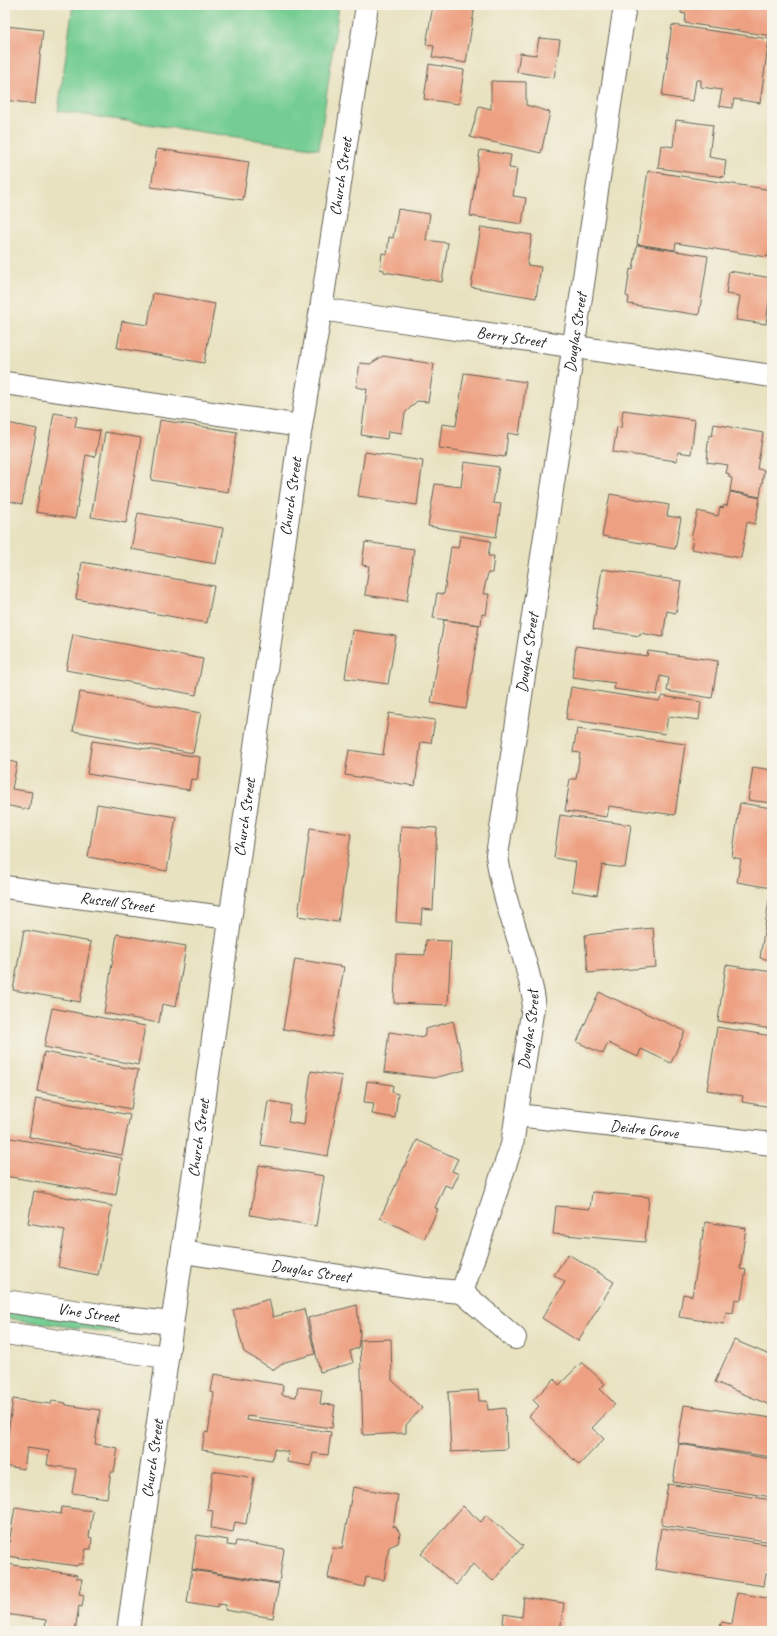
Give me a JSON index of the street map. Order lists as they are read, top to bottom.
{
  "streets": {
    "street": [
      "Church Street",
      "Douglas Street",
      "Berry Street",
      "Russell Street",
      "Deidre Grove",
      "Vine Street"
    ]
  },
  "crossings": [
    ["Church Street", "Douglas Street"],
    ["Church Street", "Berry Street"],
    ["Church Street", "Russell Street"],
    ["Church Street", "Vine Street"],
    ["Douglas Street", "Berry Street"],
    ["Douglas Street", "Deidre Grove"]
  ]
}
